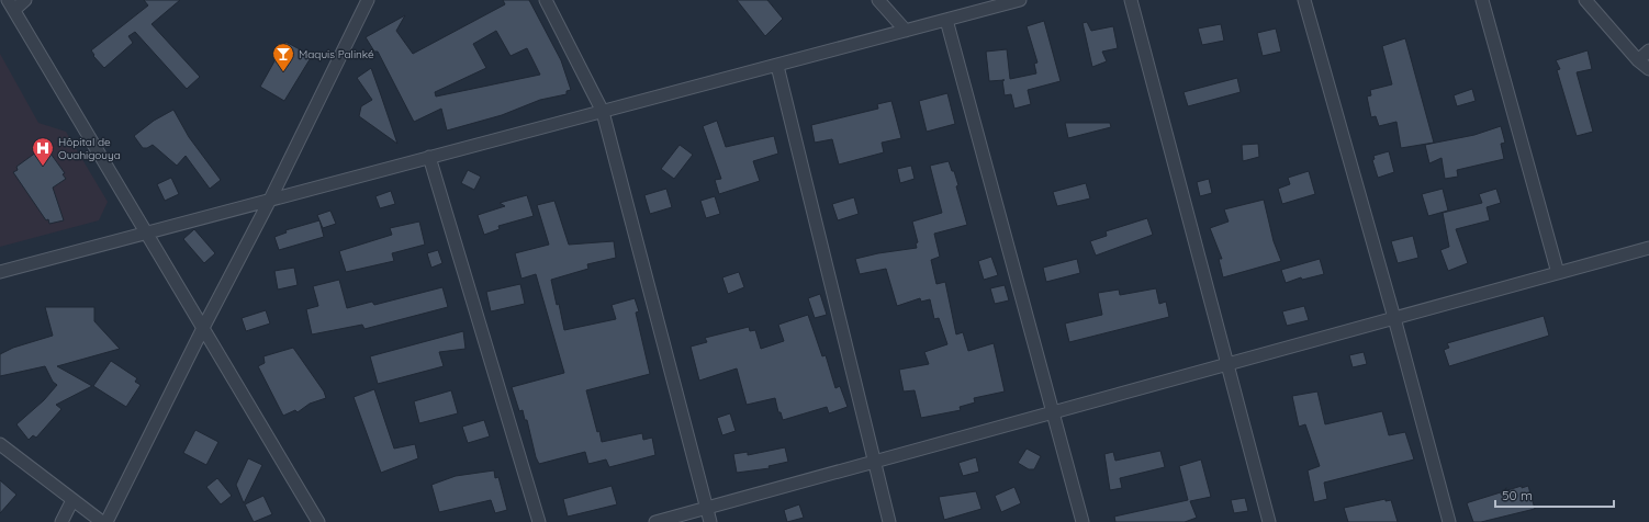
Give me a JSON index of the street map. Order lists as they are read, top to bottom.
{
  "places": {
    "bar": ["Maquis Palinké"],
    "hospital": ["Hôpital de Ouahigouya"]
  },
  "scale_bar": "50 m"
}
